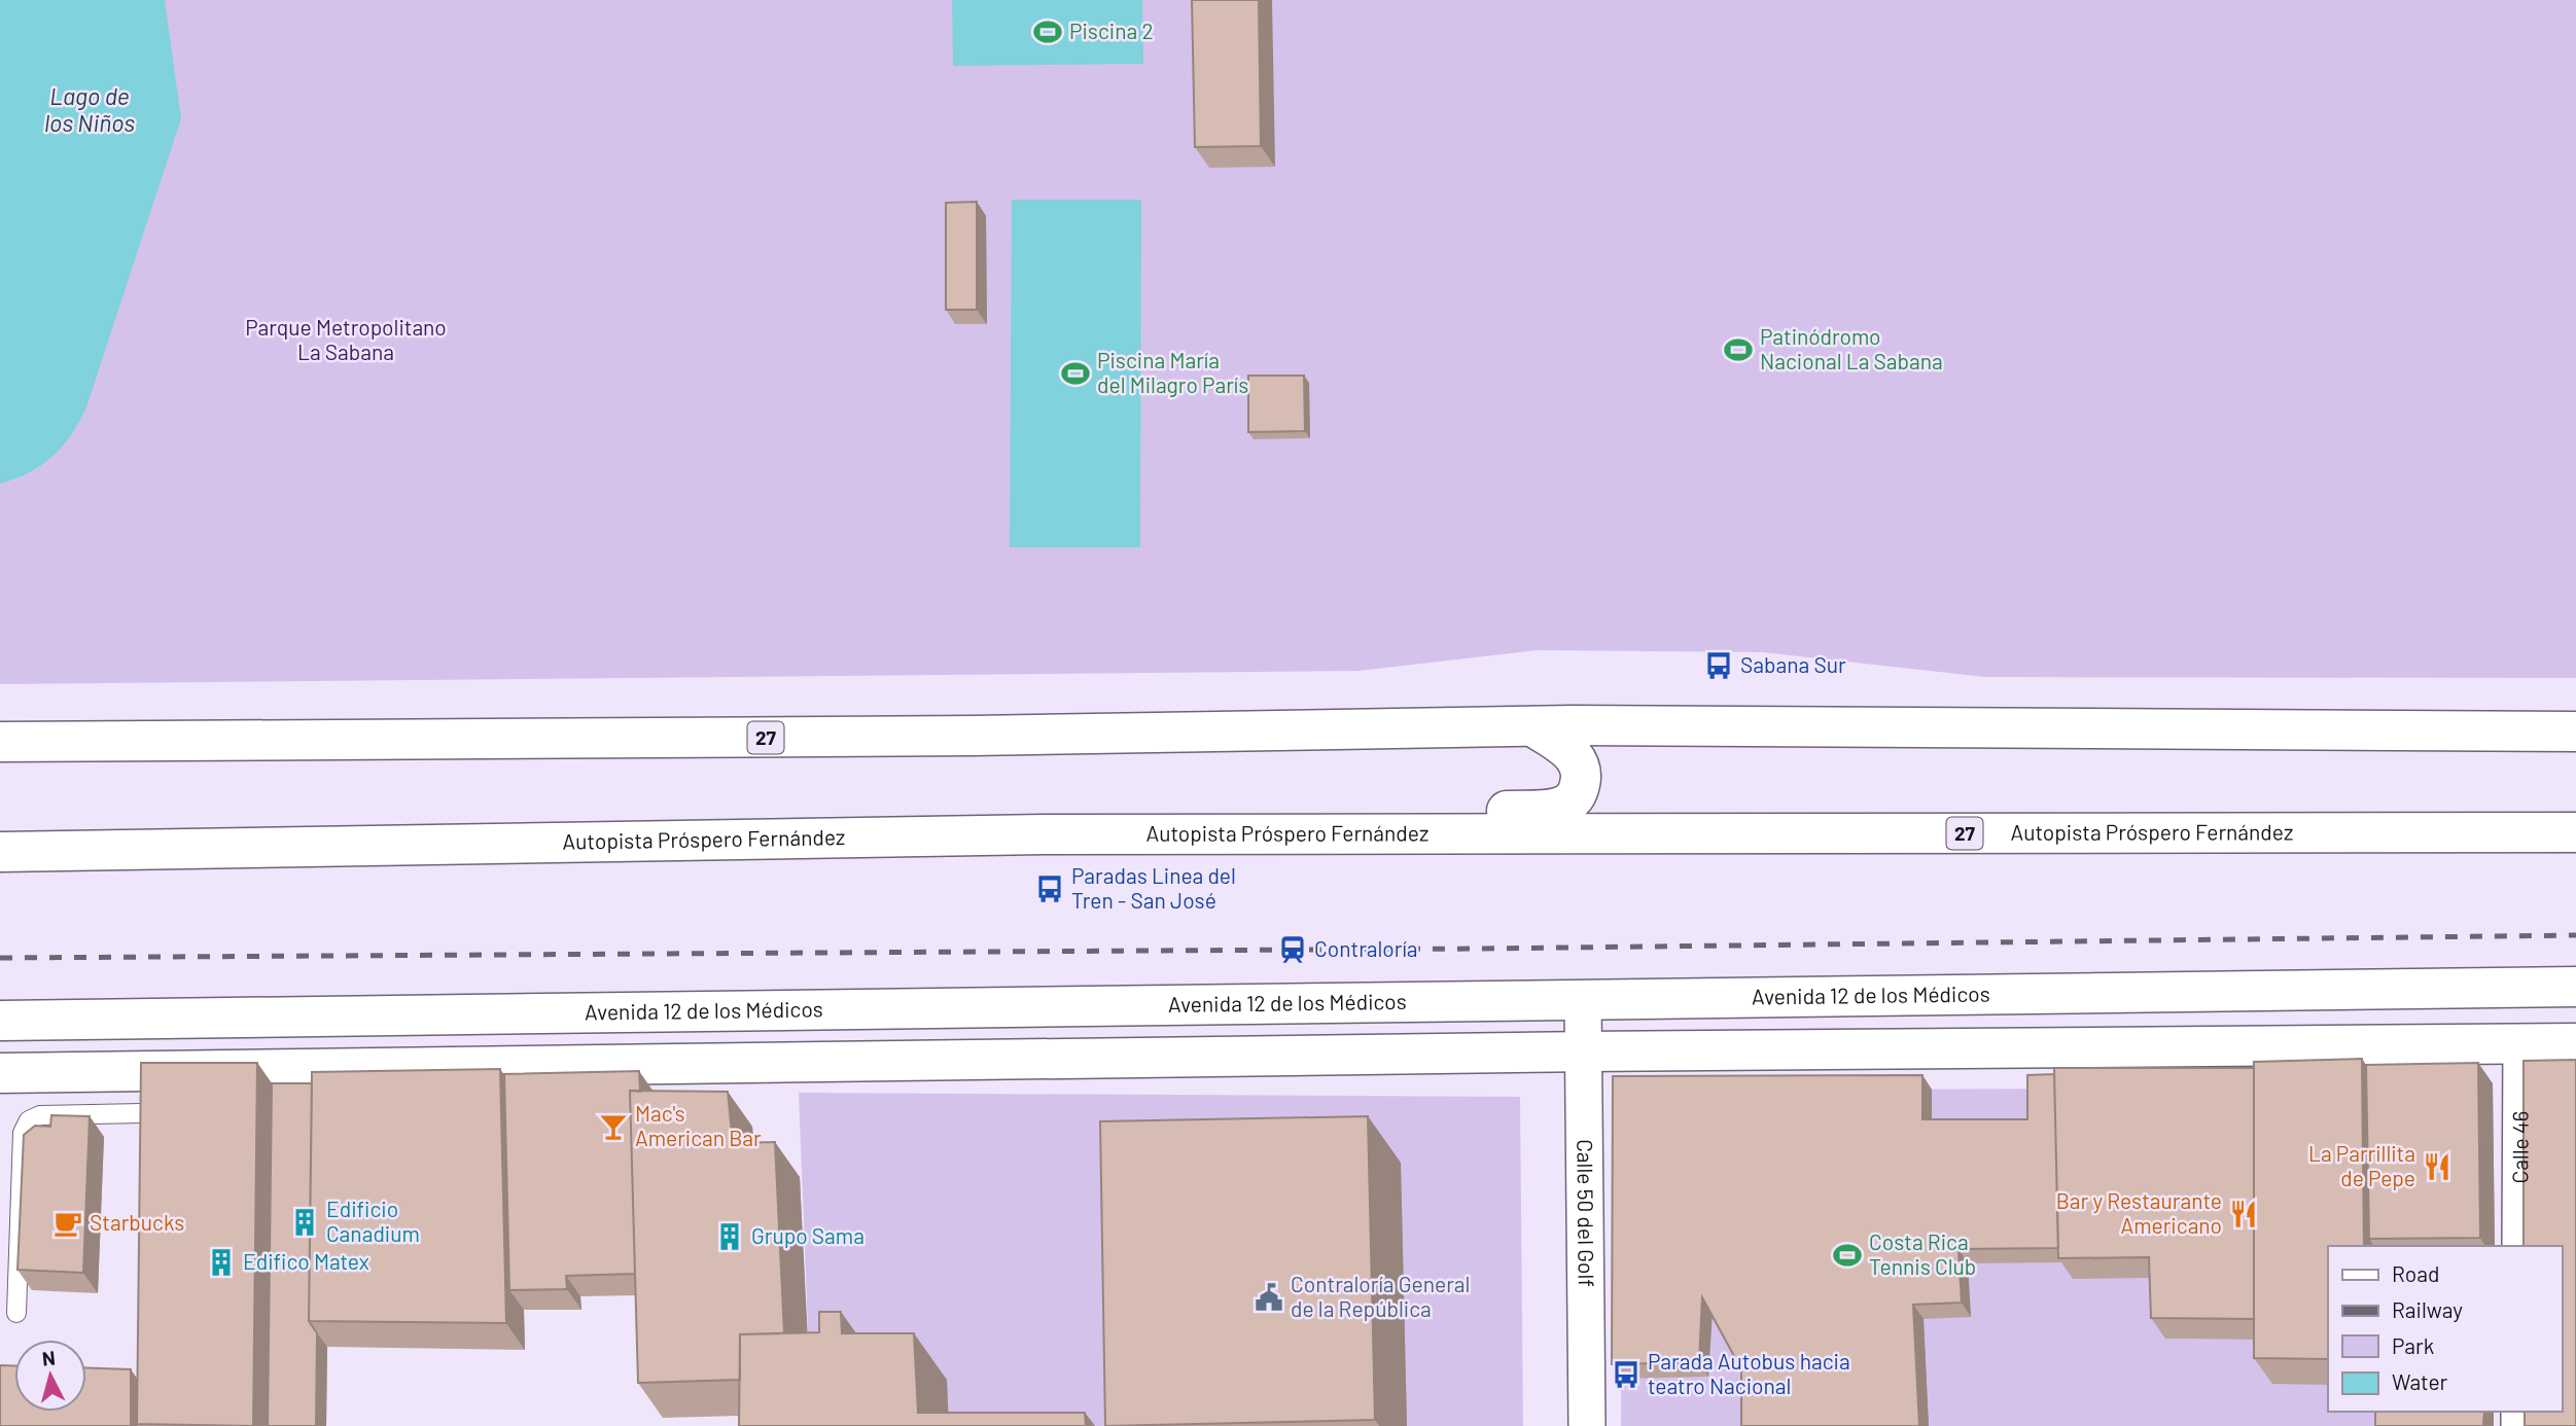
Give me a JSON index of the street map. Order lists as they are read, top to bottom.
{
  "streets": {
    "main road": ["27", "Autopista Próspero Fernández", "Avenida 12 de los Médicos"],
    "street": ["Calle 46", "Calle 50 del Golf"]
  },
  "crossings": [
    ["Avenida 12 de los Médicos", "Calle 50 del Golf"]
  ],
  "water": ["Lago de los Niños"],
  "parks": ["Parque Metropolitano La Sabana"],
  "places": {
    "sports": [
      "Piscina 2",
      "Patinódromo Nacional La Sabana",
      "Piscina María del Milagro París",
      "Costa Rica Tennis Club"
    ],
    "bus stop": ["Sabana Sur", "Paradas Linea del Tren - San José", "Parada Autobus hacia teatro Nacional"],
    "station": ["Contraloría"],
    "bar": ["Mac's American Bar"],
    "restaurant": ["La Parrillita de Pepe", "Bar y Restaurante Americano"],
    "building": ["Edificio Canadium", "Grupo Sama", "Edifico Matex"],
    "cafe": ["Starbucks"],
    "public building": ["Contraloría General de la República"]
  },
  "legend": [
    "Road",
    "Railway",
    "Park",
    "Water"
  ],
  "north": "top"
}
